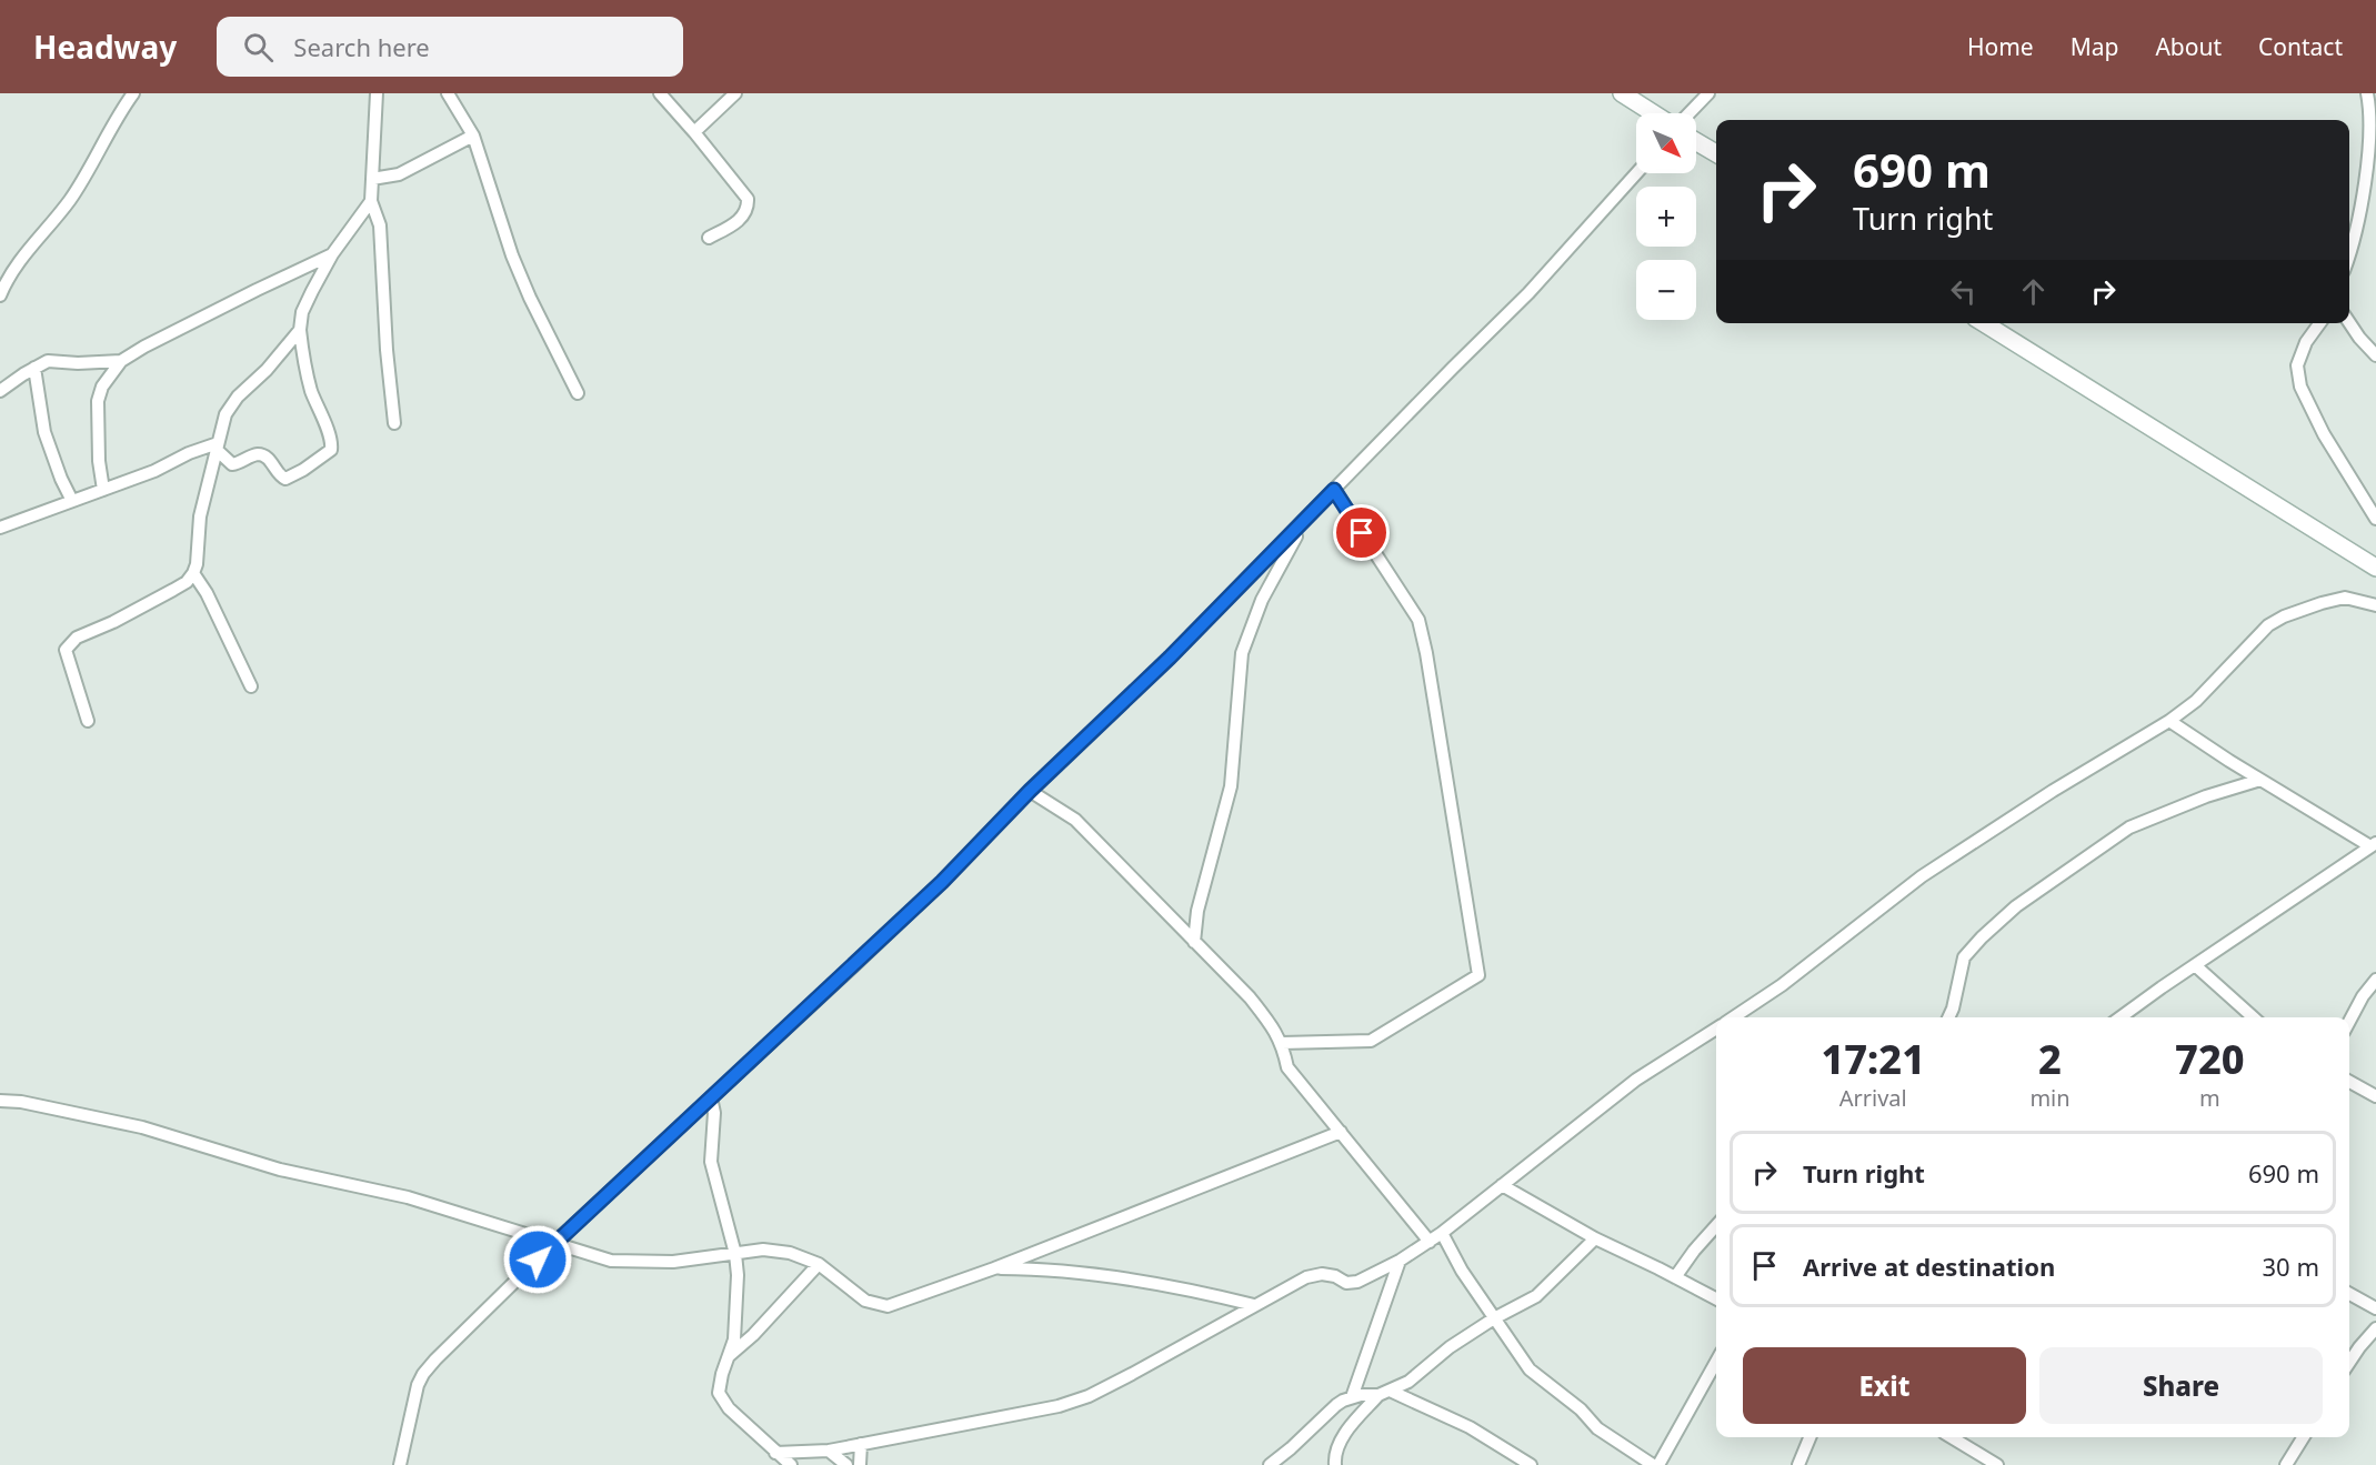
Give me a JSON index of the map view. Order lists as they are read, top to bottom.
{
  "north": "bottom right",
  "page": {
    "header": "Headway",
    "search": "Search here",
    "nav": [
      "Home",
      "Map",
      "About",
      "Contact"
    ],
    "map_buttons": ["+", "−"],
    "turn": ["690 m", "Turn right"],
    "eta": [
      "17:21",
      "Arrival",
      "2",
      "min",
      "720",
      "m"
    ],
    "list": [
      {
        "name": "Turn right",
        "value": "690 m"
      },
      {
        "name": "Arrive at destination",
        "value": "30 m"
      }
    ],
    "buttons": ["Exit", "Share"]
  }
}
